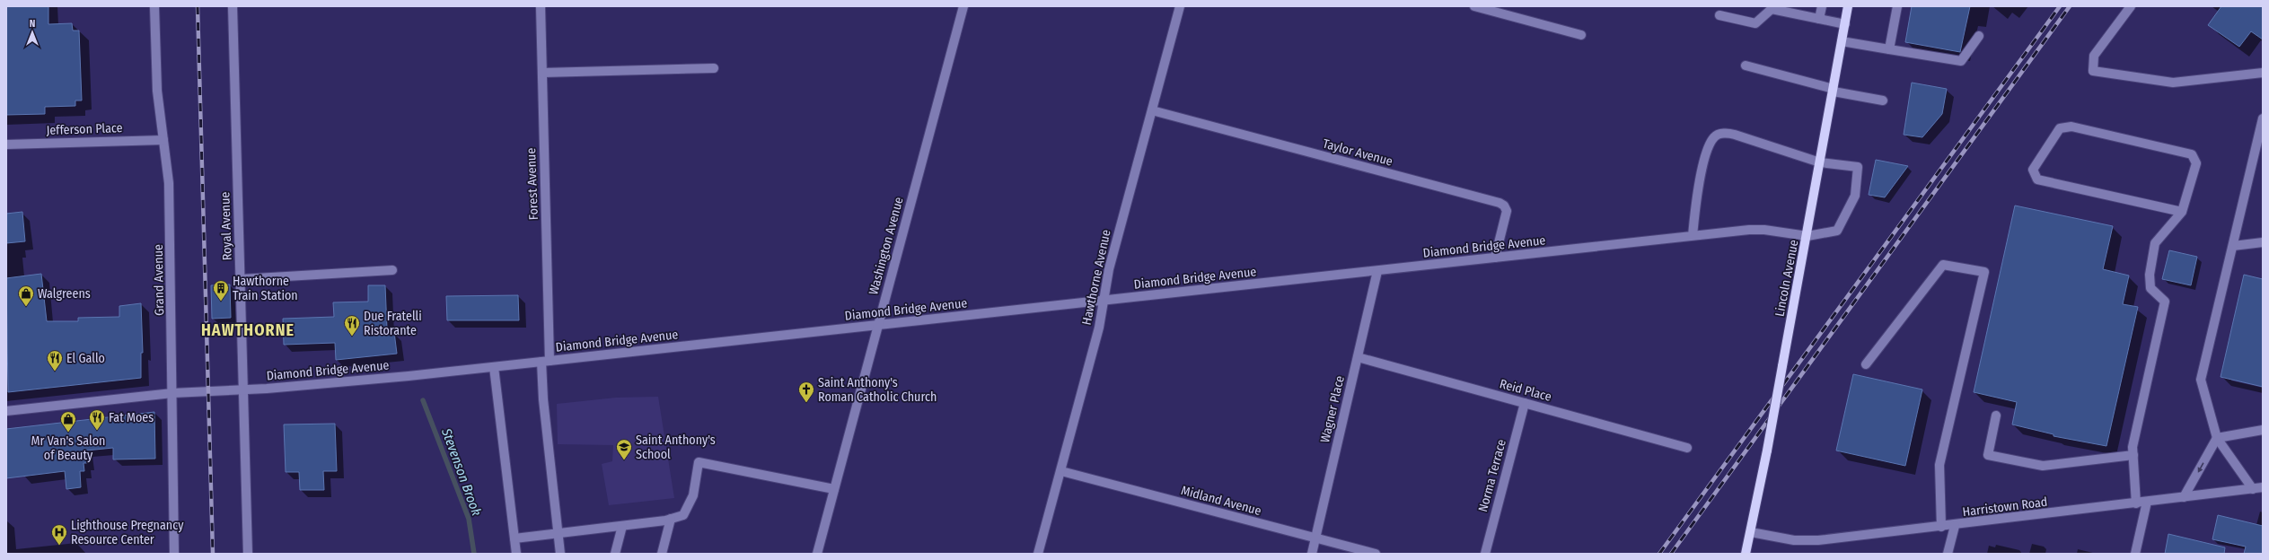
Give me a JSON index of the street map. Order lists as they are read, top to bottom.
{
  "streets": {
    "main road": ["Lincoln Avenue"],
    "street": [
      "Jefferson Place",
      "Taylor Avenue",
      "Forest Avenue",
      "Royal Avenue",
      "Washington Avenue",
      "Diamond Bridge Avenue",
      "Hawthorne Avenue",
      "Grand Avenue",
      "Reid Place",
      "Wagner Place",
      "Norma Terrace",
      "Midland Avenue",
      "Harristown Road"
    ]
  },
  "crossings": [
    ["Jefferson Place", "Grand Avenue"],
    ["Taylor Avenue", "Diamond Bridge Avenue"],
    ["Taylor Avenue", "Hawthorne Avenue"],
    ["Forest Avenue", "Diamond Bridge Avenue"],
    ["Royal Avenue", "Diamond Bridge Avenue"],
    ["Washington Avenue", "Diamond Bridge Avenue"],
    ["Diamond Bridge Avenue", "Hawthorne Avenue"],
    ["Diamond Bridge Avenue", "Lincoln Avenue"],
    ["Diamond Bridge Avenue", "Grand Avenue"],
    ["Diamond Bridge Avenue", "Wagner Place"],
    ["Hawthorne Avenue", "Midland Avenue"],
    ["Lincoln Avenue", "Harristown Road"],
    ["Reid Place", "Wagner Place"],
    ["Reid Place", "Norma Terrace"],
    ["Wagner Place", "Midland Avenue"]
  ],
  "districts": ["HAWTHORNE"],
  "water": ["Stevenson Brook"],
  "places": {
    "building": ["Hawthorne Train Station"],
    "shop": ["Walgreens", "Mr Van's Salon of Beauty"],
    "restaurant": ["Due Fratelli Ristorante", "El Gallo", "Fat Moes"],
    "church": ["Saint Anthony's Roman Catholic Church"],
    "school or university": ["Saint Anthony's School"],
    "hospital": ["Lighthouse Pregnancy Resource Center"]
  },
  "north": "top"
}
